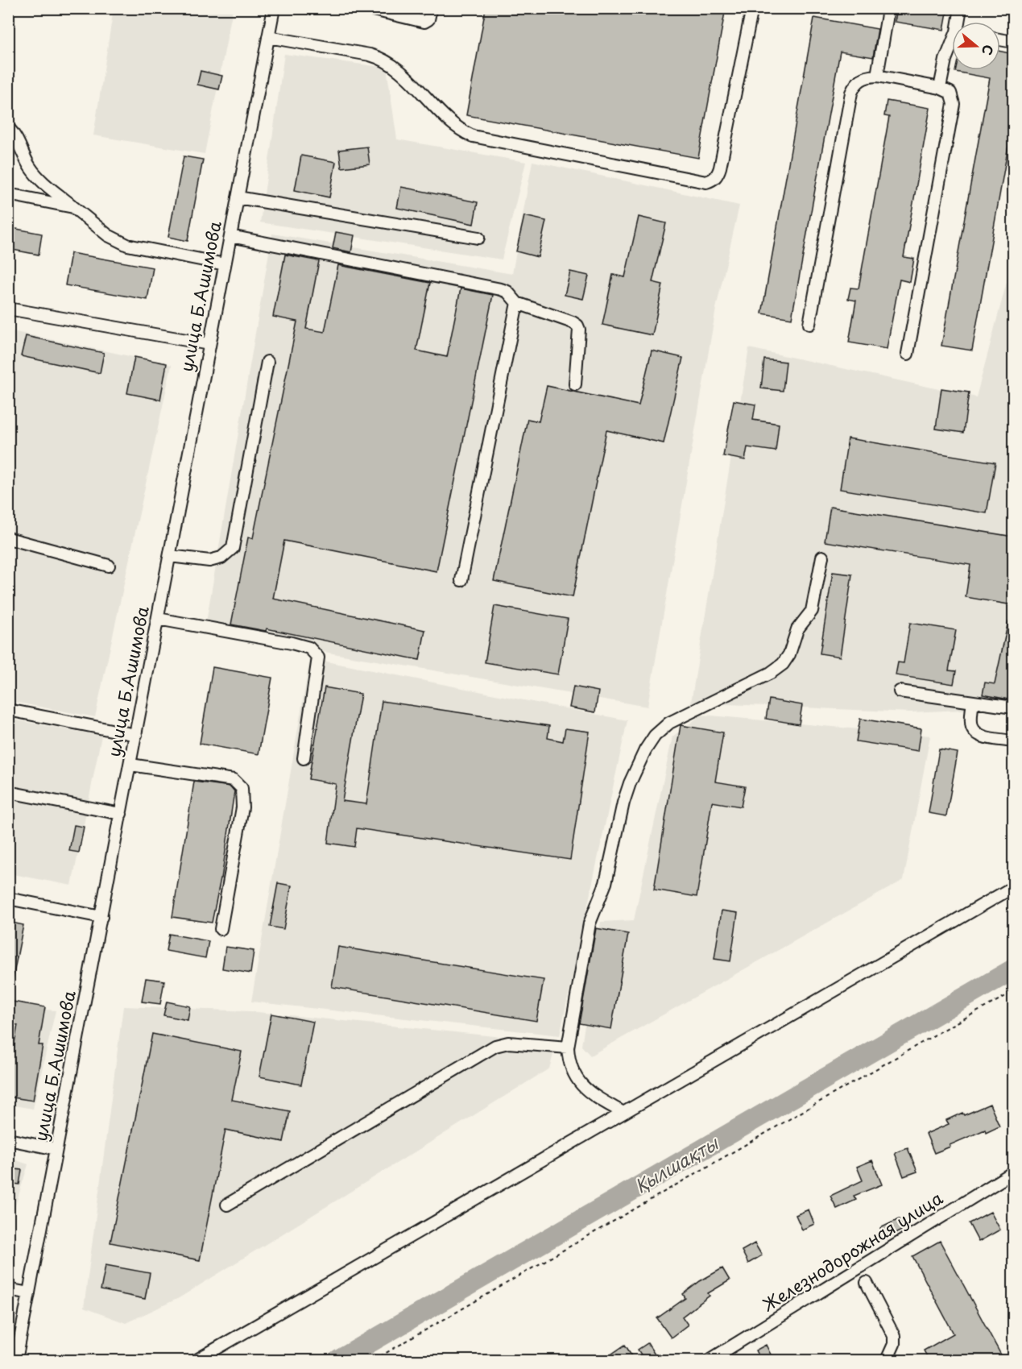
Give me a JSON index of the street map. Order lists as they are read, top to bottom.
{
  "streets": {
    "street": ["улица Б.Ашимова", "Железнодорожная улица"]
  },
  "water": ["Қылшақты"],
  "north": "right"
}
